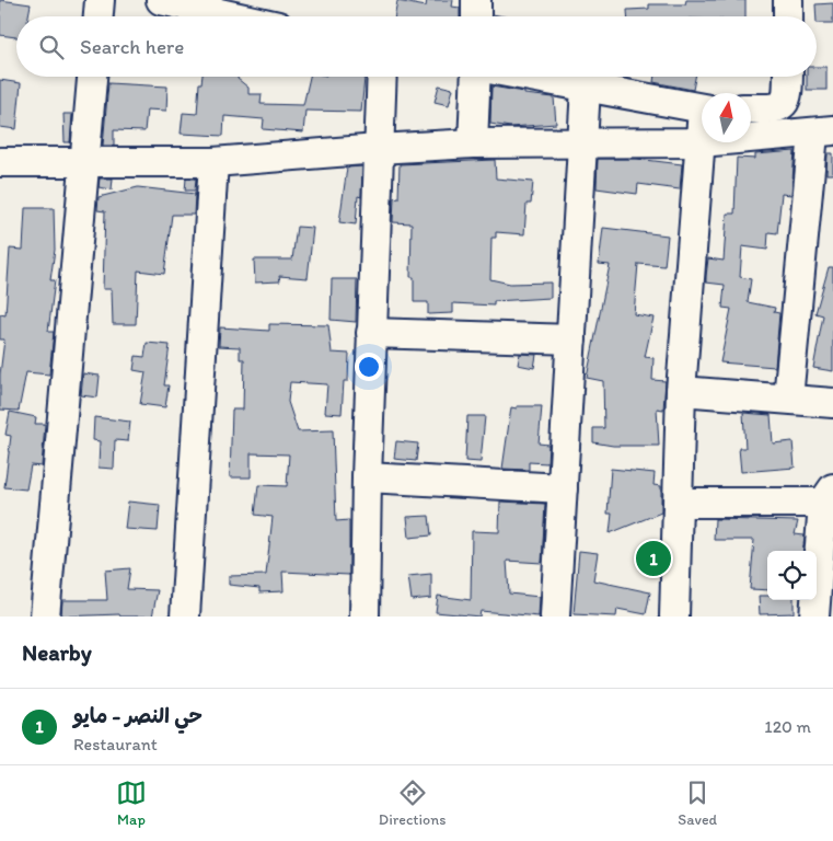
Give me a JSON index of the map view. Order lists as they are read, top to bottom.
{
  "north": "top",
  "page": {
    "search": "Search here",
    "pins": "1",
    "heading": "Nearby",
    "list": [
      {
        "mark": "1",
        "name": "حي النصر - مايو",
        "note": "Restaurant",
        "value": "120 m"
      }
    ],
    "nav": ["Map", "Directions", "Saved"]
  }
}
